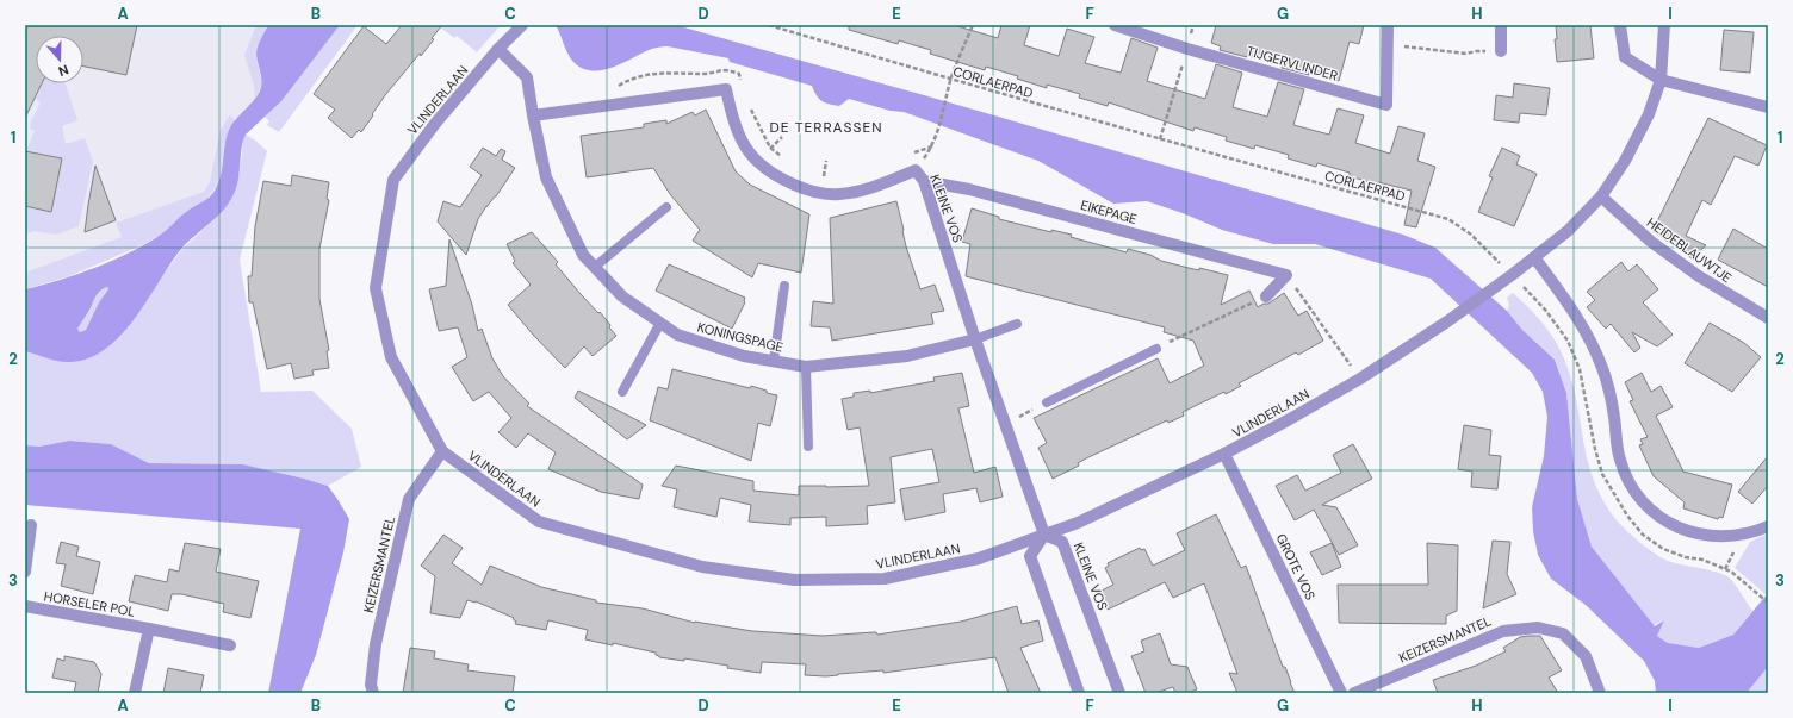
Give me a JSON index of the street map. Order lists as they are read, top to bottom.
{
  "streets": {
    "street": [
      "TIJGERVLINDER",
      "VLINDERLAAN",
      "KLEINE VOS",
      "EIKEPAGE",
      "HEIDEBLAUWTJE",
      "KONINGSPAGE",
      "KEIZERSMANTEL",
      "GROTE VOS",
      "HORSELER POL"
    ],
    "path": ["CORLAERPAD"]
  },
  "crossings": [
    ["CORLAERPAD", "VLINDERLAAN"],
    ["VLINDERLAAN", "KLEINE VOS"],
    ["VLINDERLAAN", "HEIDEBLAUWTJE"],
    ["VLINDERLAAN", "KONINGSPAGE"],
    ["VLINDERLAAN", "KEIZERSMANTEL"],
    ["VLINDERLAAN", "GROTE VOS"],
    ["KLEINE VOS", "EIKEPAGE"],
    ["KLEINE VOS", "KONINGSPAGE"]
  ],
  "districts": ["DE TERRASSEN"],
  "north": "bottom",
  "grid": {
    "columns": [
      "A",
      "B",
      "C",
      "D",
      "E",
      "F",
      "G",
      "H",
      "I"
    ],
    "rows": ["1", "2", "3"]
  }
}
